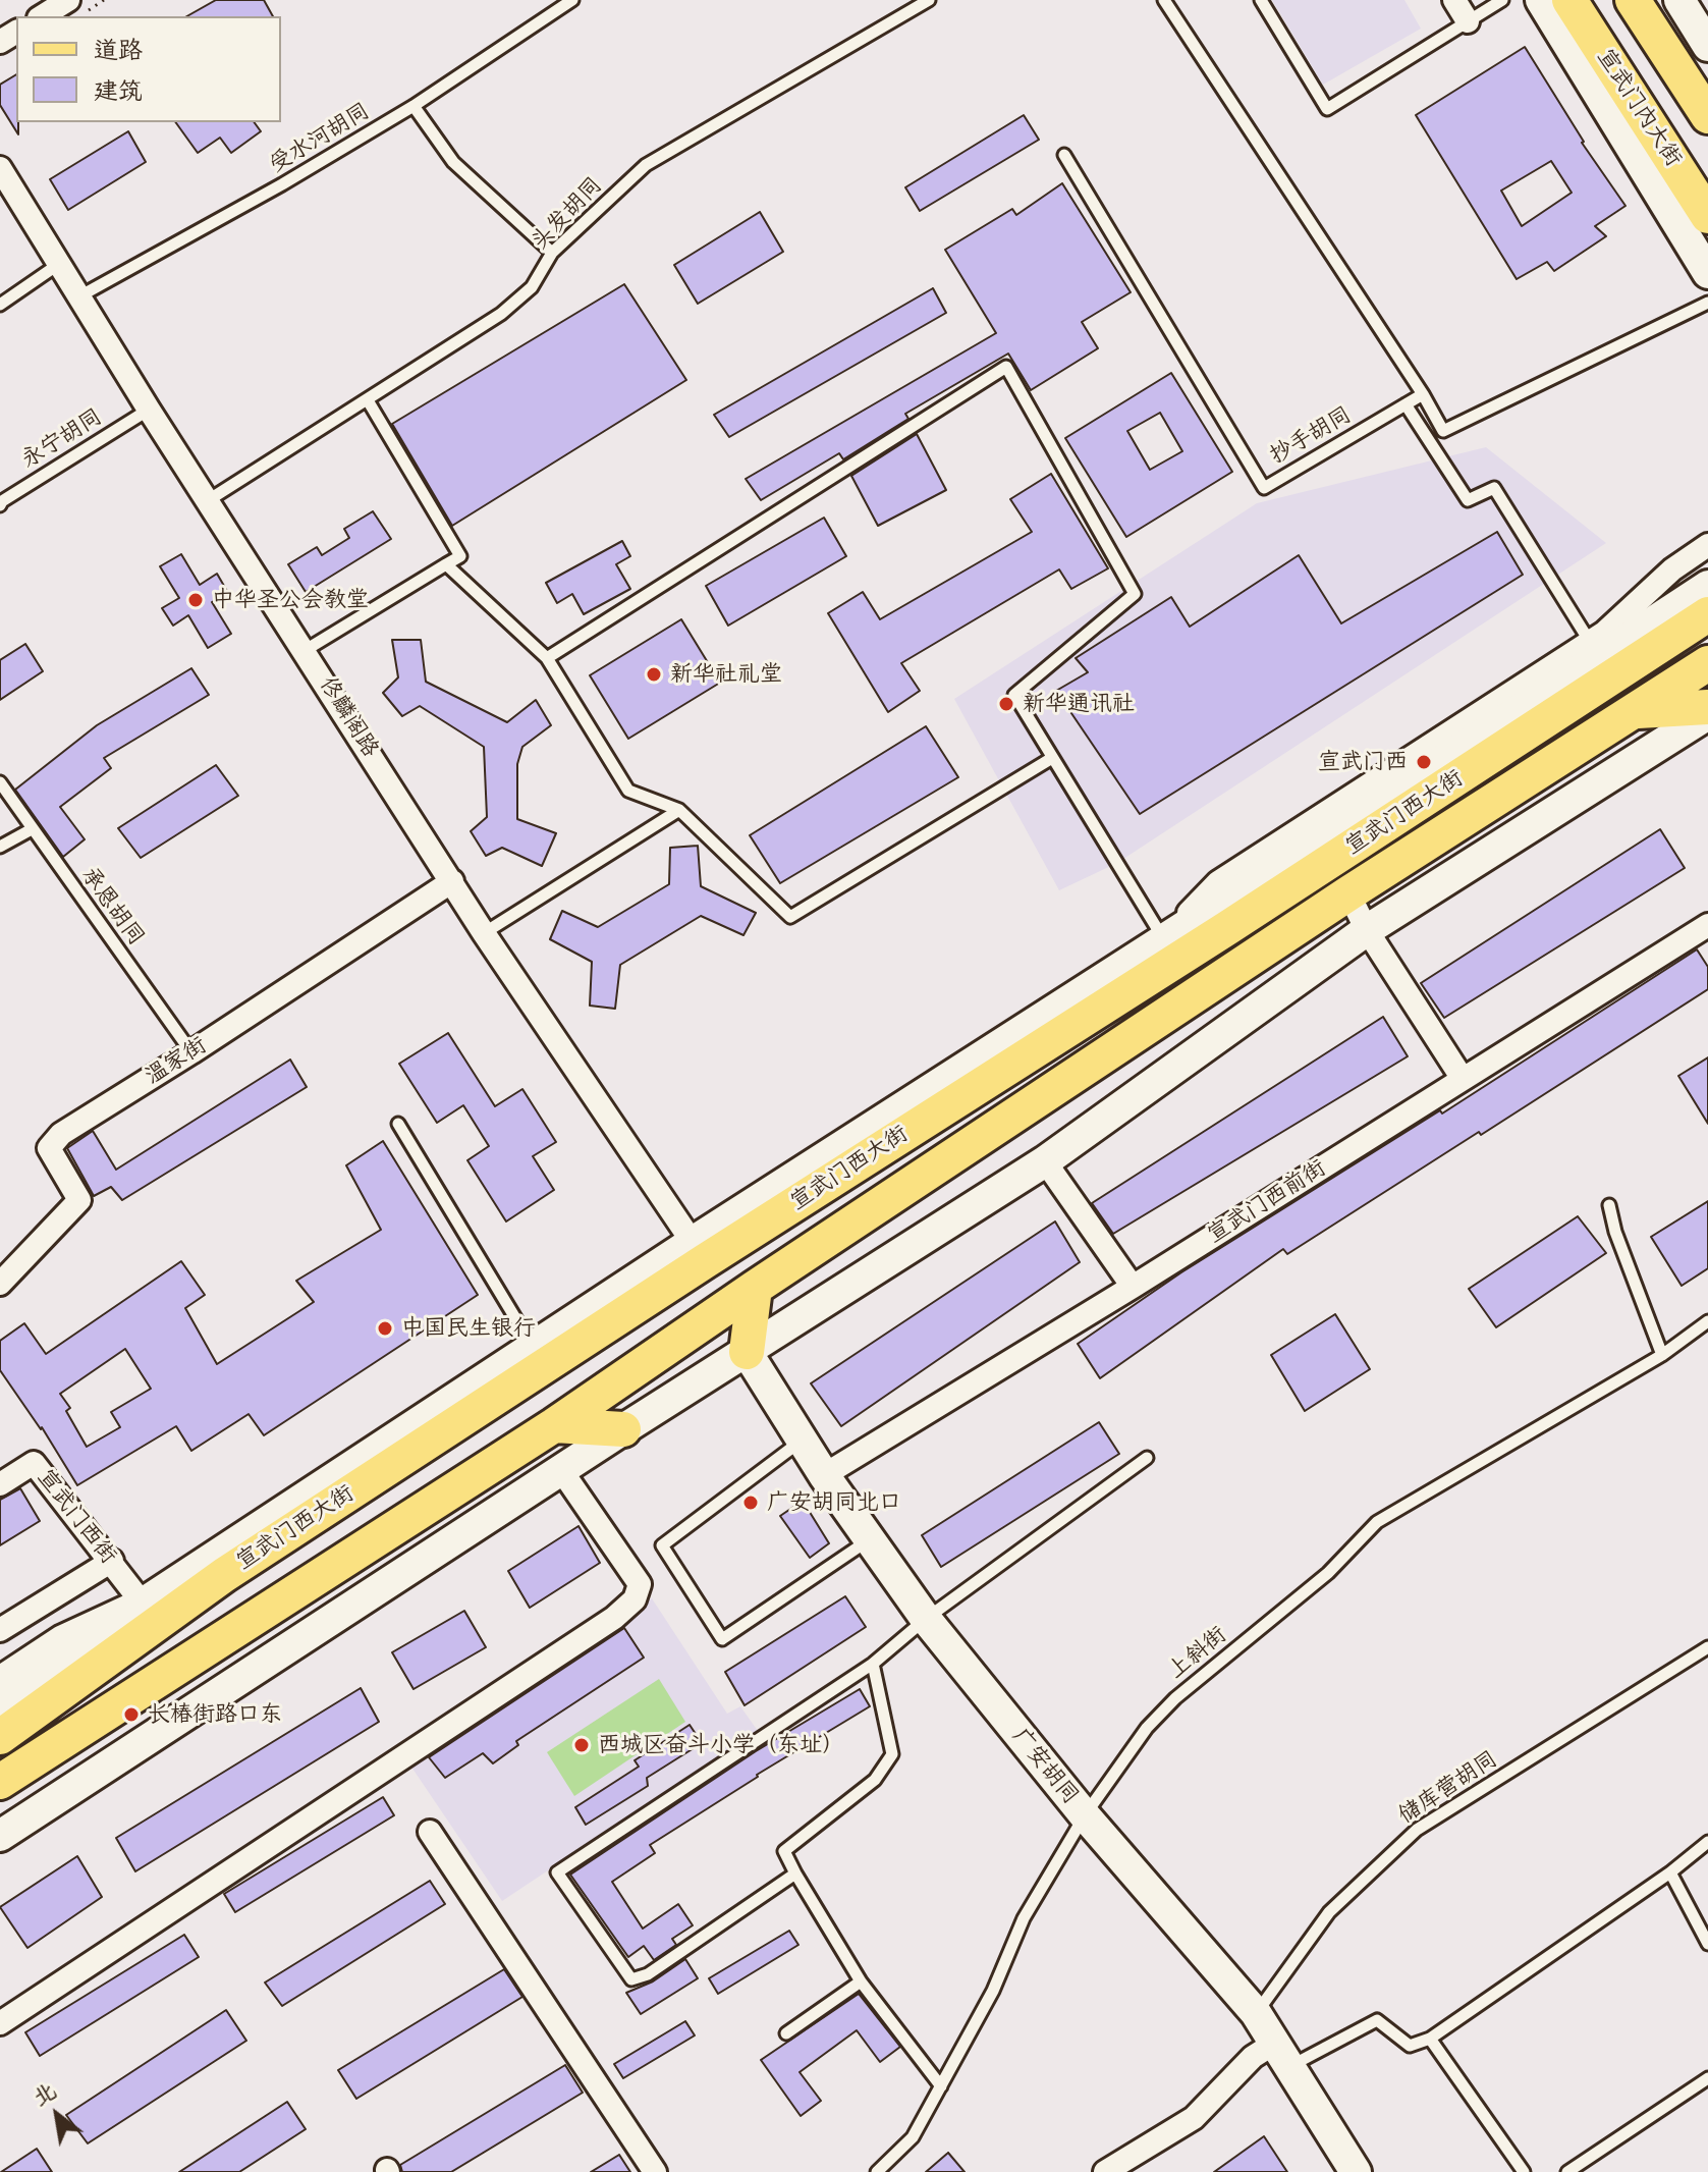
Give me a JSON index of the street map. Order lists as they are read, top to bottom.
{
  "streets": {
    "main road": ["宣武门内大街", "宣武门西大街"],
    "street": [
      "佟麟阁路",
      "温家街",
      "宣武门西前街",
      "宣武门西街",
      "广安胡同"
    ],
    "lane": [
      "受水河胡同",
      "头发胡同",
      "抄手胡同",
      "永宁胡同",
      "承恩胡同",
      "上斜街",
      "储库营胡同"
    ]
  },
  "crossings": [
    ["受水河胡同", "佟麟阁路"],
    ["头发胡同", "佟麟阁路"],
    ["永宁胡同", "佟麟阁路"],
    ["佟麟阁路", "宣武门西大街"],
    ["佟麟阁路", "温家街"],
    ["宣武门西大街", "宣武门西街"],
    ["承恩胡同", "温家街"],
    ["宣武门西前街", "广安胡同"],
    ["上斜街", "广安胡同"],
    ["广安胡同", "储库营胡同"]
  ],
  "places": [
    "中华圣公会教堂",
    "新华社礼堂",
    "新华通讯社",
    "宣武门西",
    "中国民生银行",
    "广安胡同北口",
    "长椿街路口东",
    "西城区奋斗小学（东址）"
  ],
  "legend": ["道路", "建筑"],
  "north": "top left"
}
